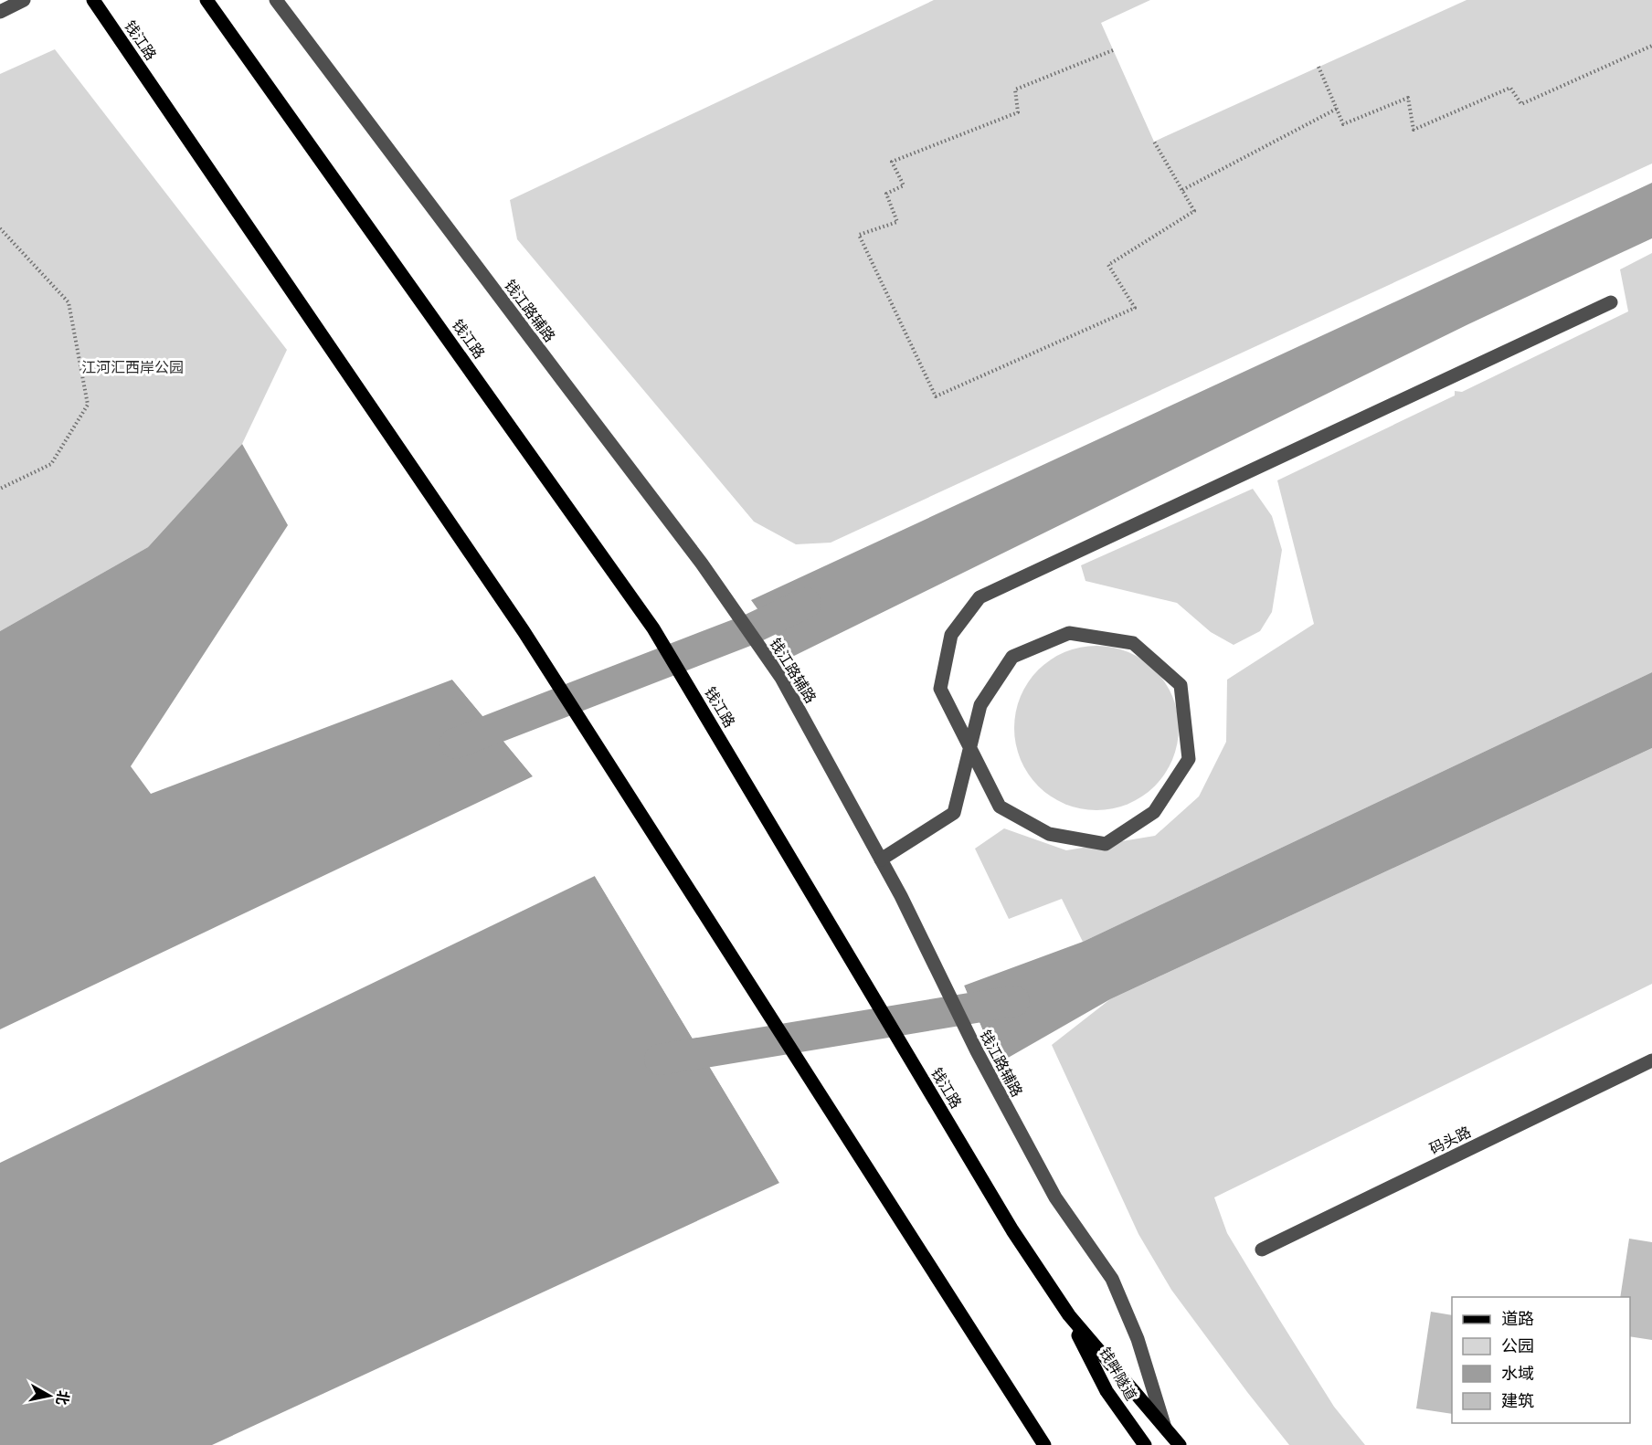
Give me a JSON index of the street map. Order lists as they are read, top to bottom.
{
  "streets": {
    "main road": ["钱江路", "钱畔隧道"],
    "street": ["钱江路辅路", "码头路"]
  },
  "crossings": [
    ["钱江路", "钱江路辅路"],
    ["钱江路", "钱畔隧道"]
  ],
  "parks": ["江河汇西岸公园"],
  "legend": [
    "道路",
    "公园",
    "水域",
    "建筑"
  ],
  "north": "right"
}
